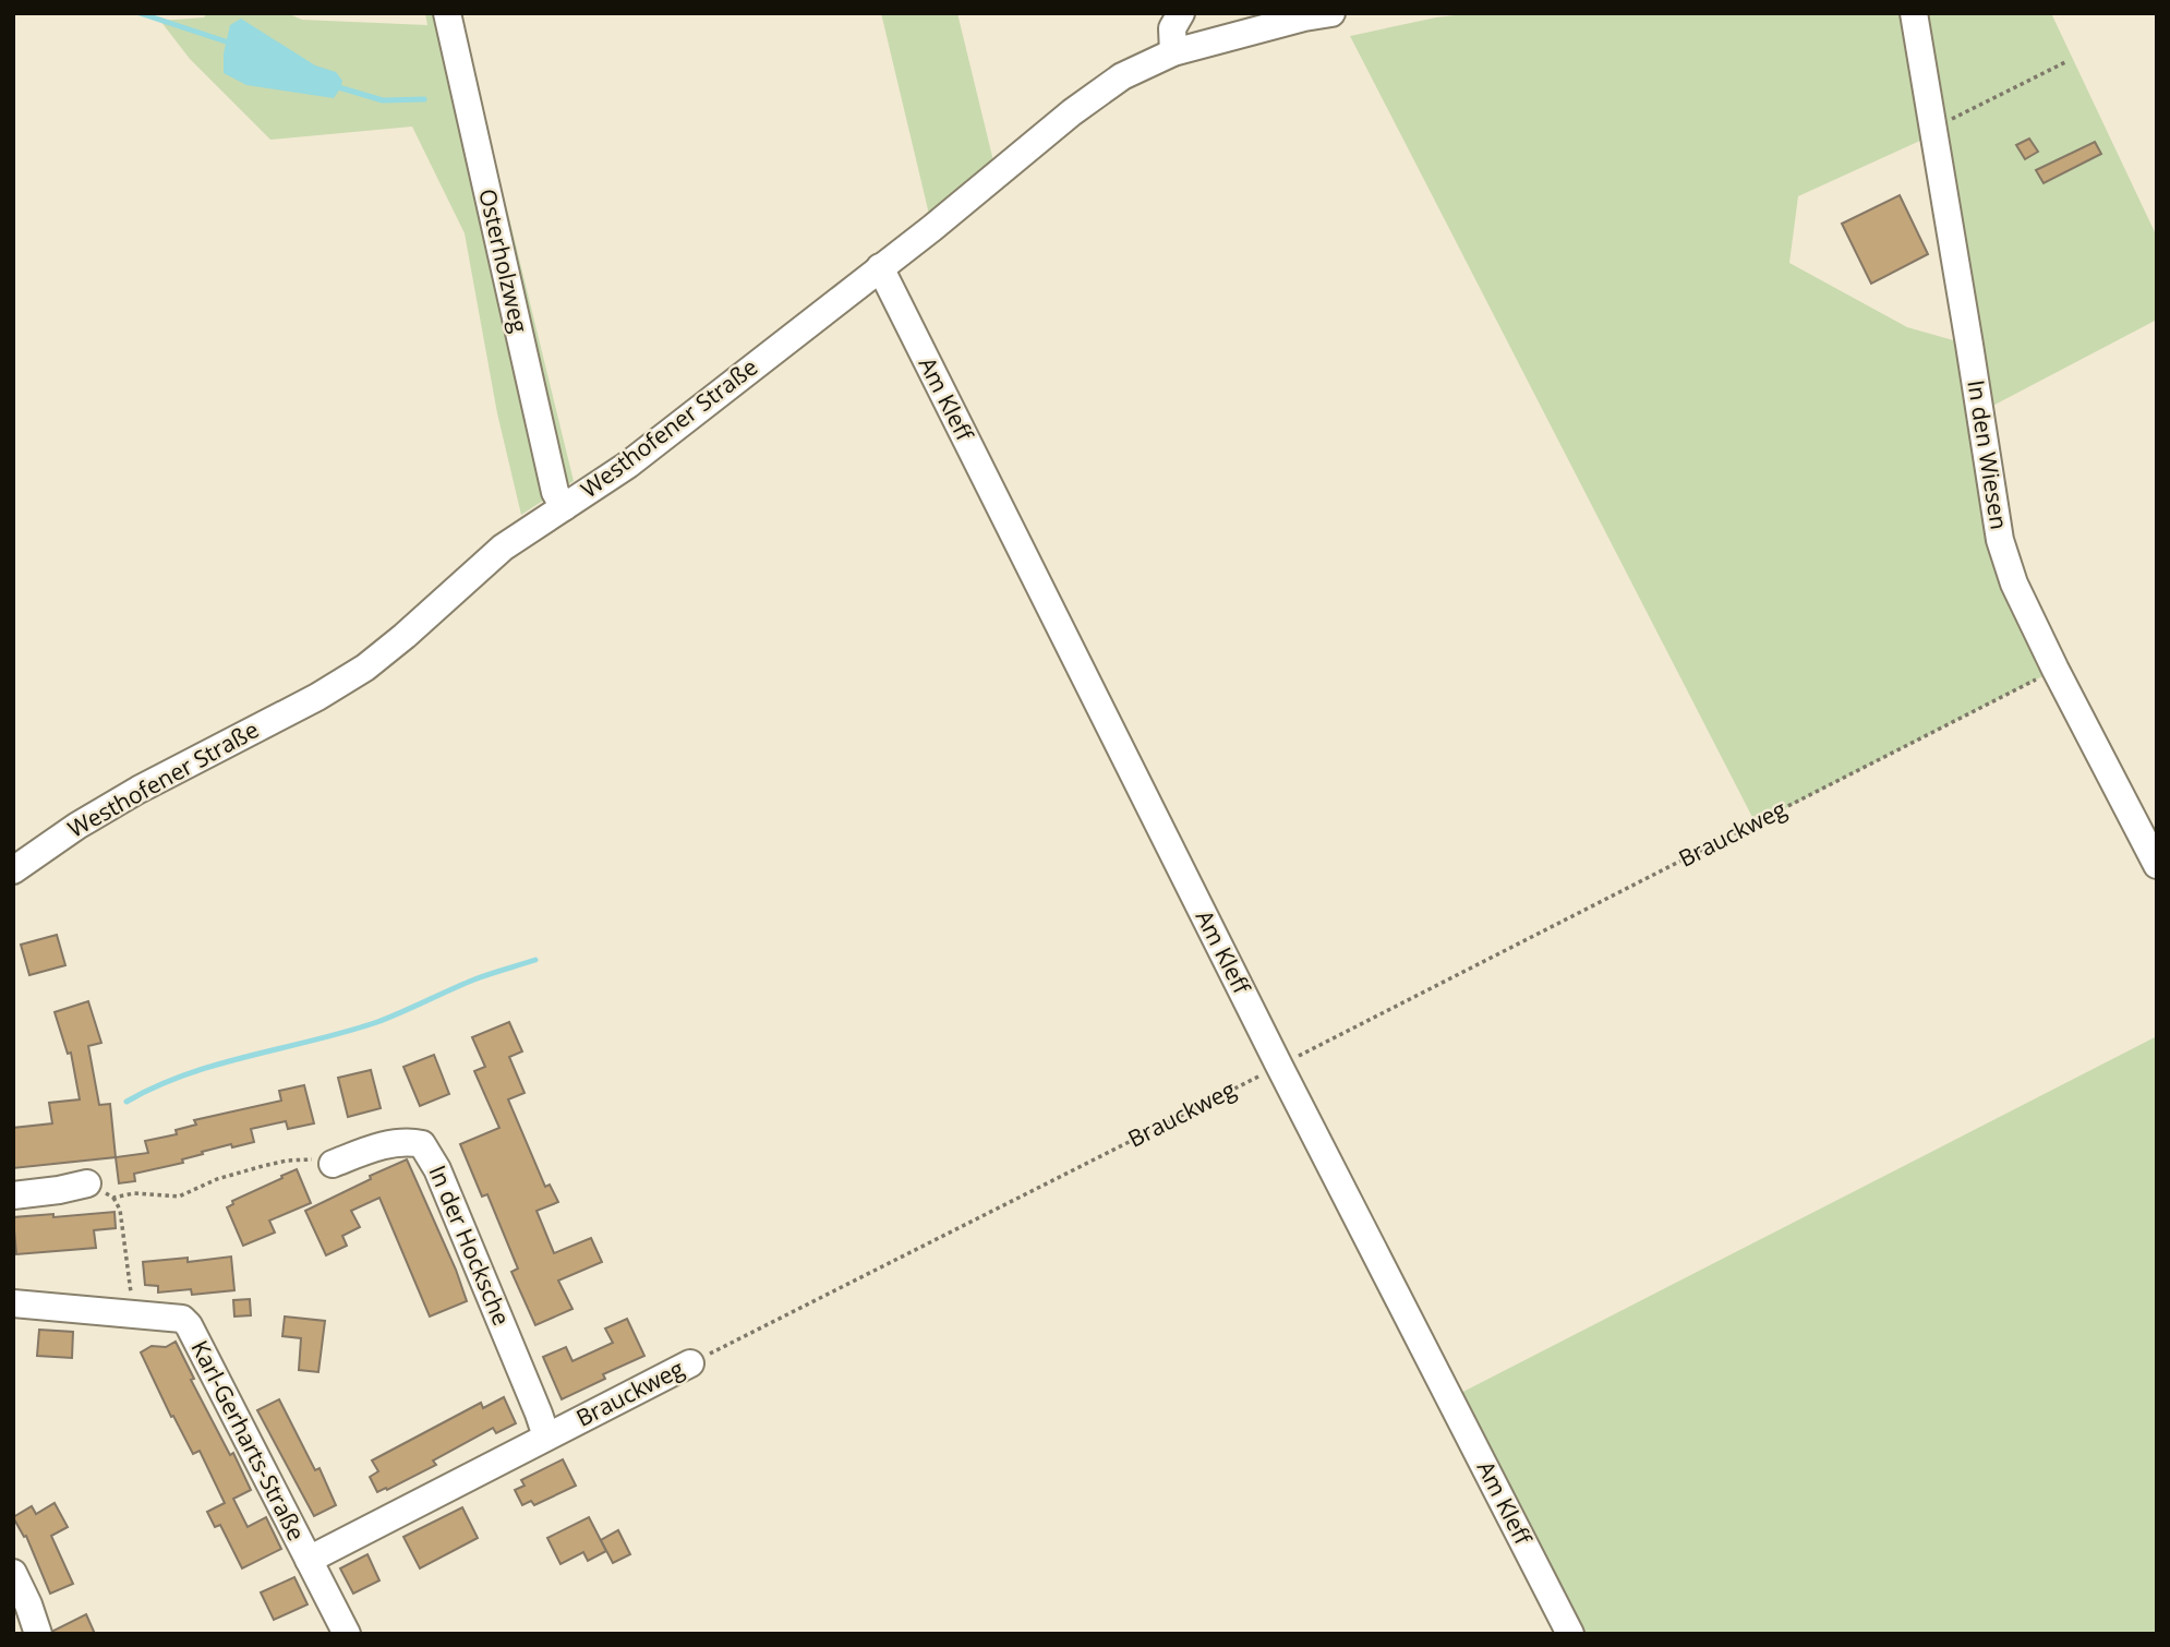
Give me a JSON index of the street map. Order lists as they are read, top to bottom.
{
  "streets": {
    "street": [
      "Osterholzweg",
      "Am Kleff",
      "Westhofener Straße",
      "In den Wiesen",
      "Brauckweg",
      "In der Hocksche",
      "Karl-Gerharts-Straße"
    ]
  },
  "crossings": [
    ["Osterholzweg", "Westhofener Straße"],
    ["Am Kleff", "Westhofener Straße"],
    ["Am Kleff", "Brauckweg"],
    ["In den Wiesen", "Brauckweg"],
    ["Brauckweg", "In der Hocksche"],
    ["Brauckweg", "Karl-Gerharts-Straße"]
  ]
}
